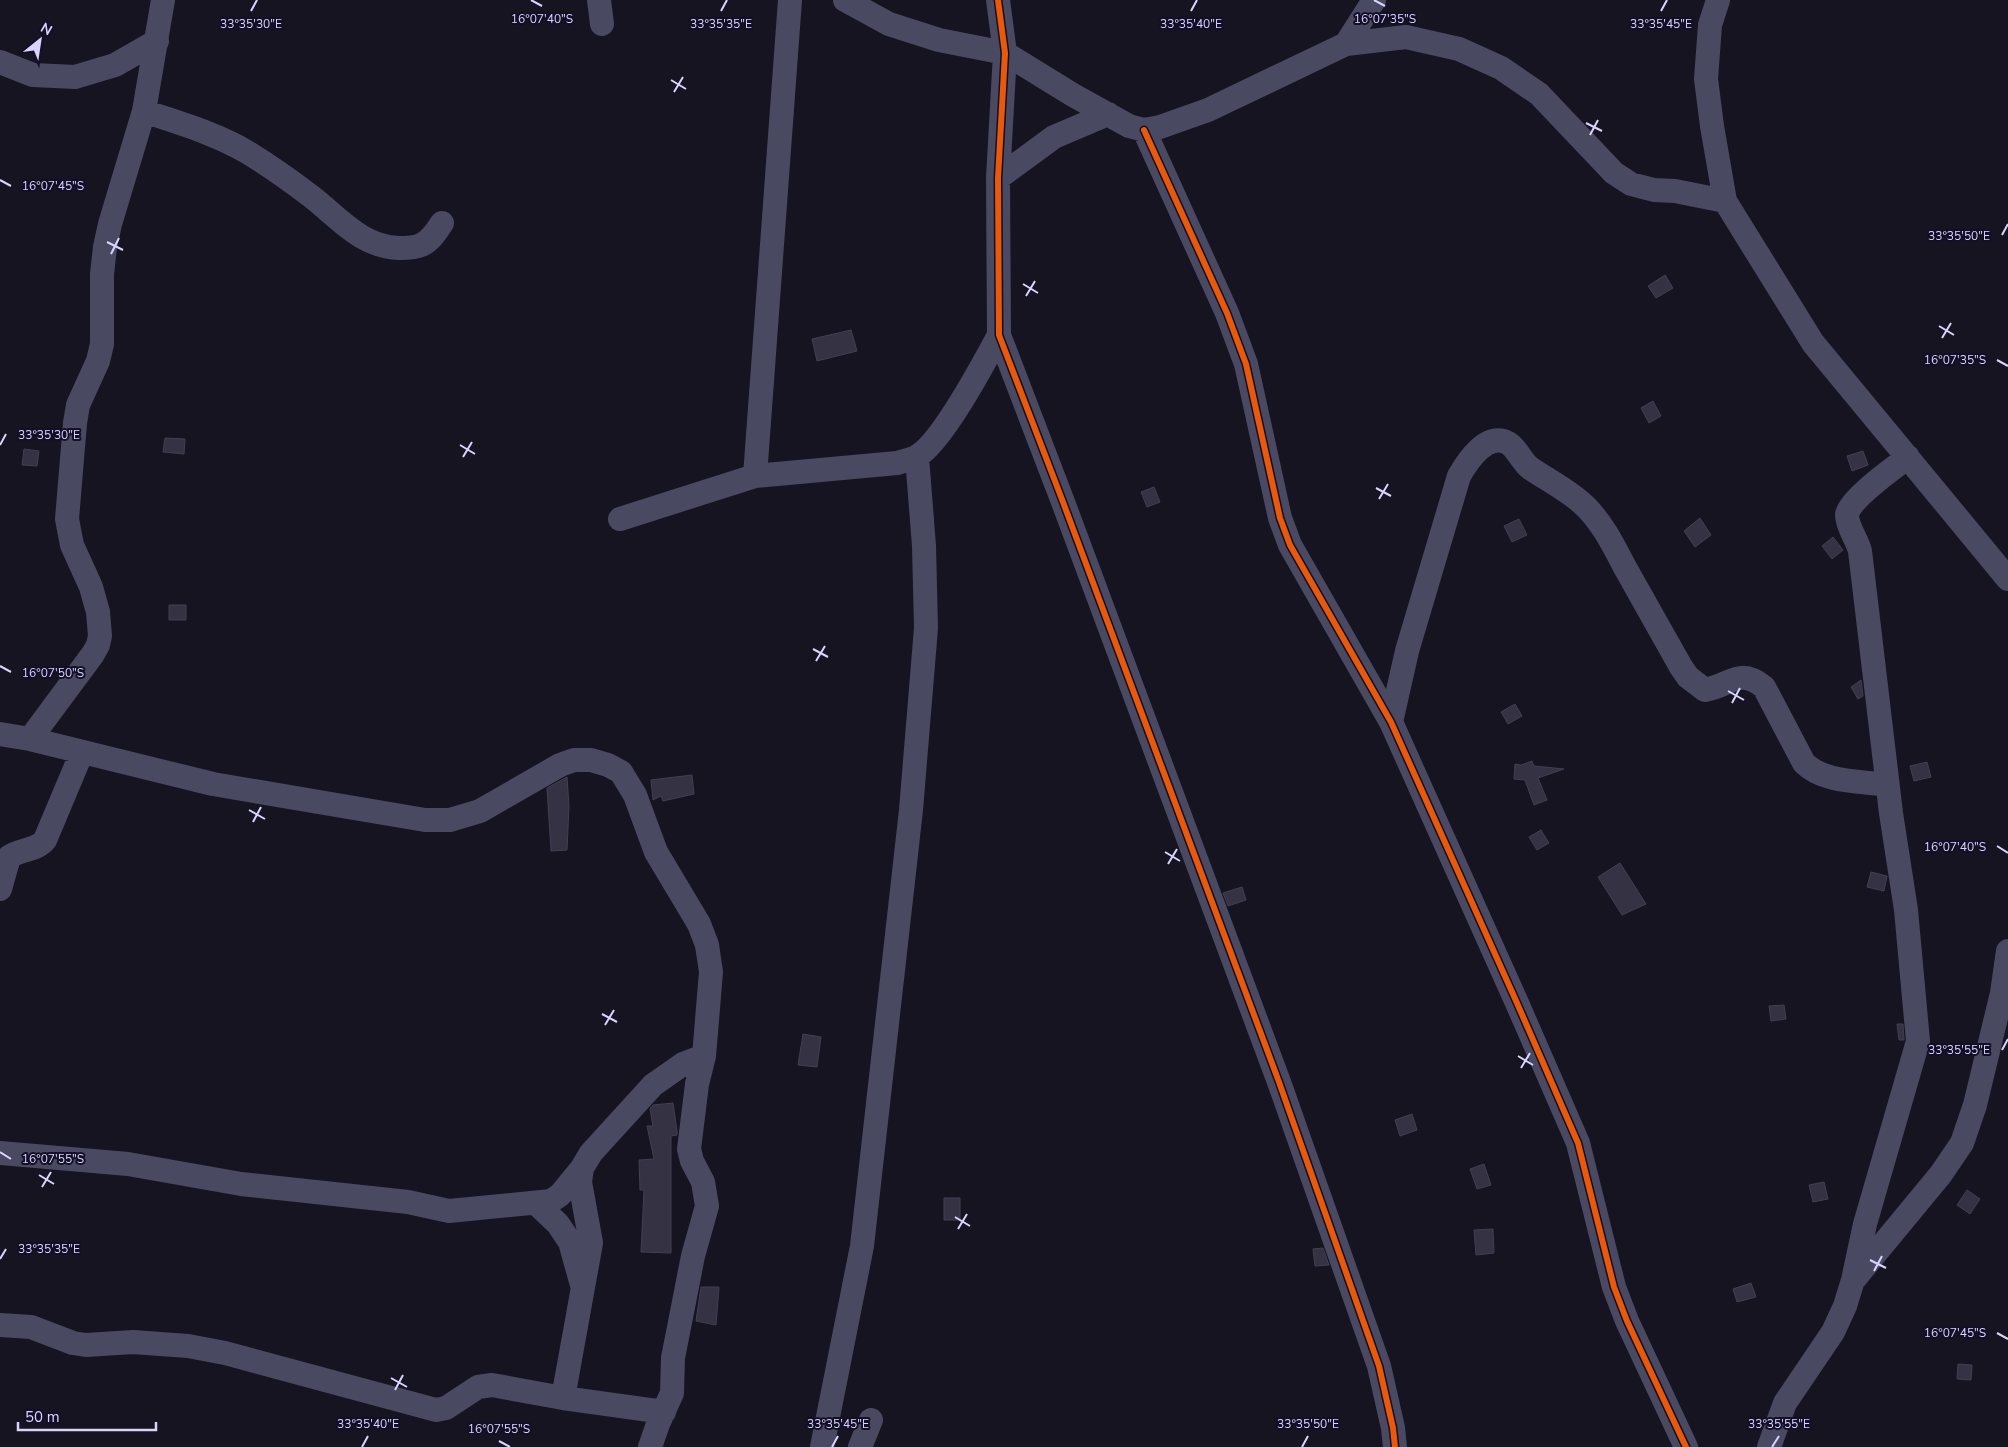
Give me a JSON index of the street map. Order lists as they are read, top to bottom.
{
  "scale_bar": "50 m",
  "north": "top right",
  "coordinates": [
    "16°07'40\"S",
    "16°07'35\"S",
    "33°35'35\"E",
    "33°35'30\"E",
    "33°35'40\"E",
    "33°35'45\"E",
    "16°07'45\"S",
    "33°35'50\"E",
    "16°07'50\"S",
    "33°35'55\"E",
    "16°07'55\"S"
  ]
}
